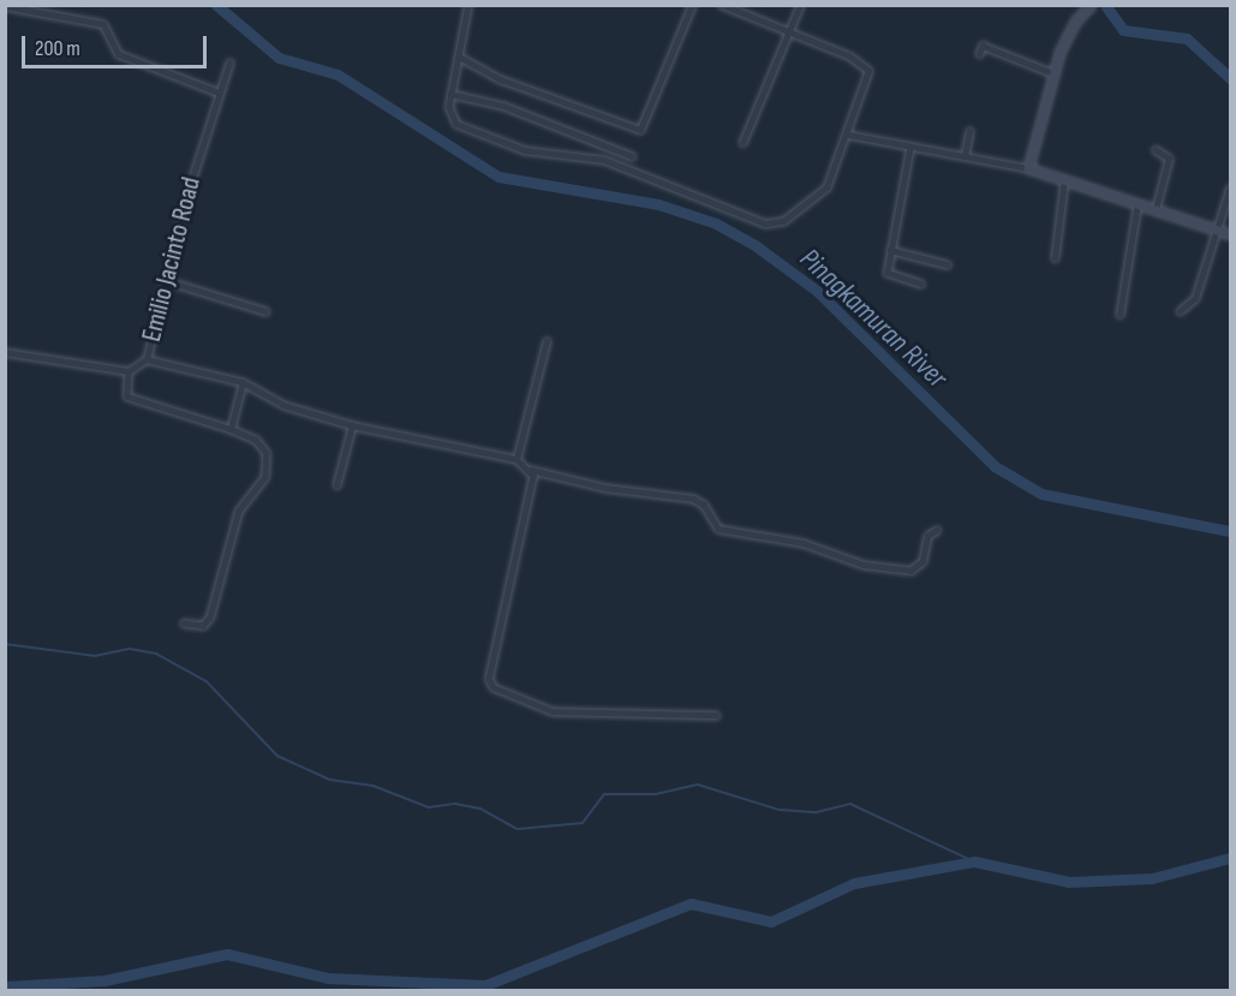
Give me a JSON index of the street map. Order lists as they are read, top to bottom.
{
  "streets": {
    "street": ["Emilio Jacinto Road"]
  },
  "water": ["Pinagkamuran River"],
  "scale_bar": "200 m"
}
